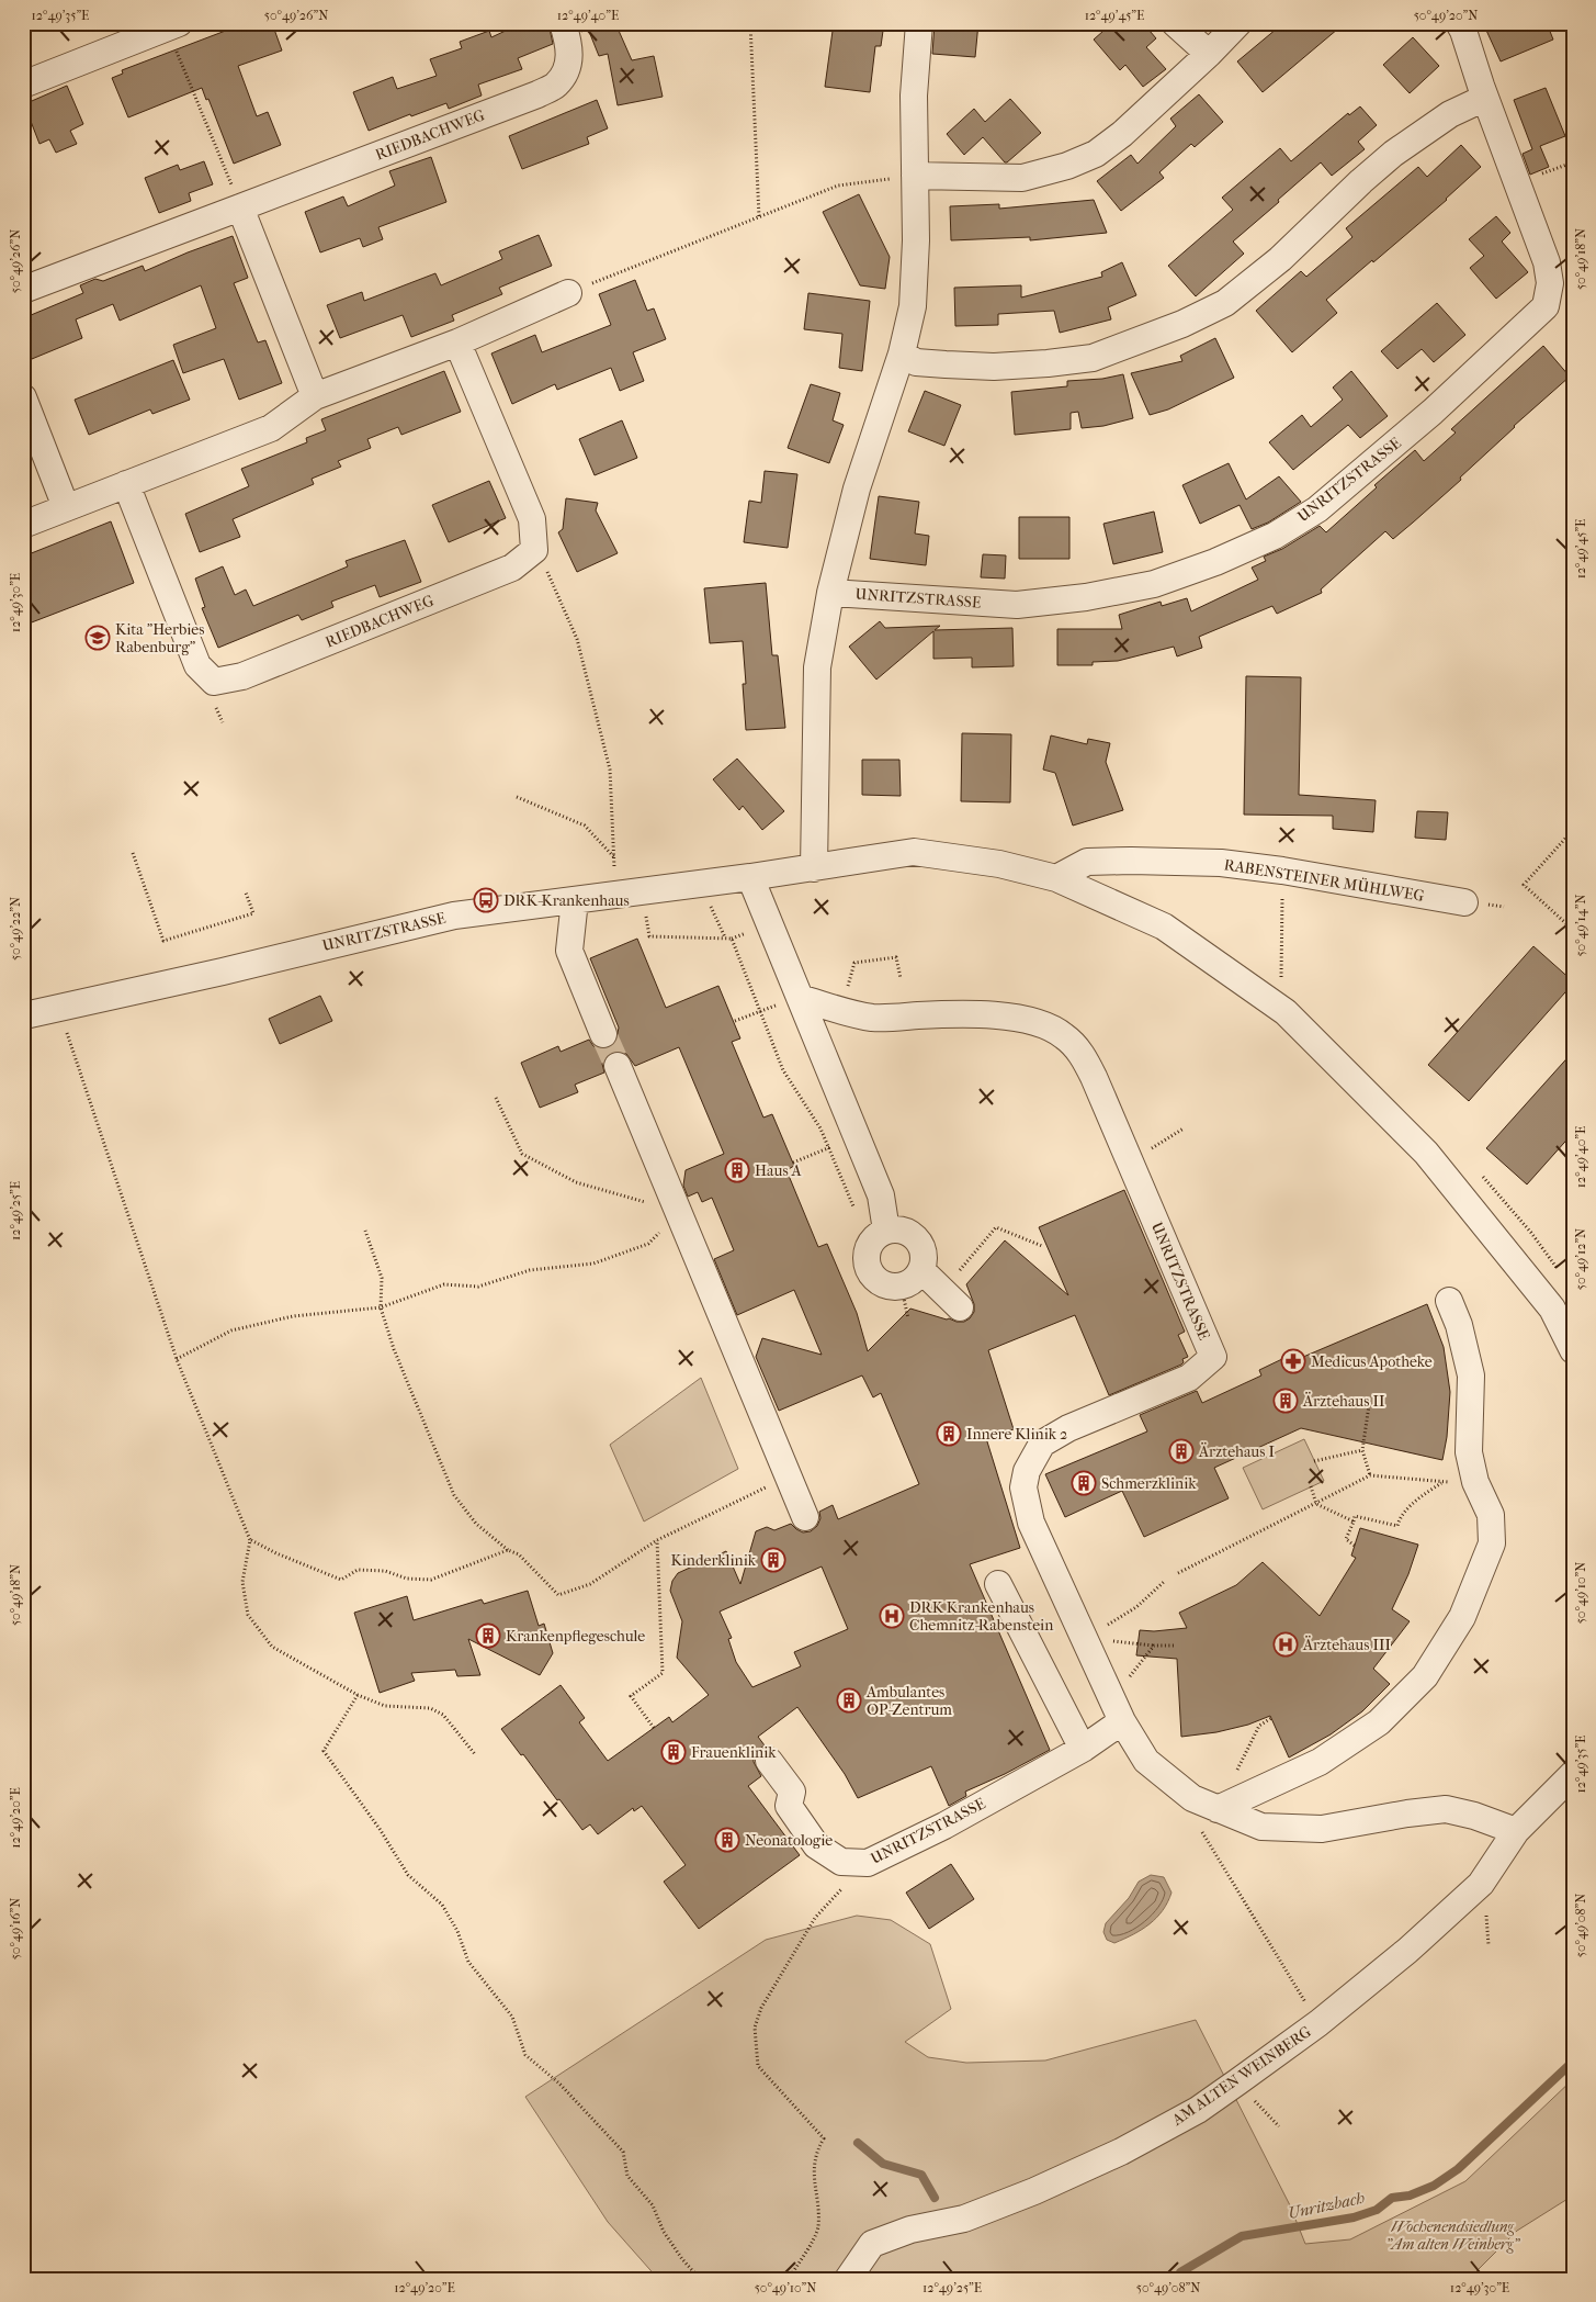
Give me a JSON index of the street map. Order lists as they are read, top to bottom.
{
  "streets": {
    "street": [
      "RIEDBACHWEG",
      "UNRITZSTRASSE",
      "RABENSTEINER MÜHLWEG",
      "AM ALTEN WEINBERG"
    ]
  },
  "crossings": [
    ["UNRITZSTRASSE", "RABENSTEINER MÜHLWEG"],
    ["UNRITZSTRASSE", "AM ALTEN WEINBERG"]
  ],
  "water": ["Unritzbach"],
  "parks": ["Wochenendsiedlung \"Am alten Weinberg\""],
  "places": {
    "school or university": ["Kita \"Herbies Rabenburg\""],
    "bus stop": ["DRK-Krankenhaus"],
    "building": [
      "Haus A",
      "Ärztehaus II",
      "Innere Klinik 2",
      "Ärztehaus I",
      "Schmerzklinik",
      "Kinderklinik",
      "Krankenpflegeschule",
      "Ambulantes OP-Zentrum",
      "Frauenklinik",
      "Neonatologie"
    ],
    "pharmacy": ["Medicus Apotheke"],
    "hospital": ["DRK Krankenhaus Chemnitz-Rabenstein", "Ärztehaus III"]
  },
  "coordinates": [
    "12°49'35\"E",
    "50°49'26\"N",
    "12°49'40\"E",
    "12°49'45\"E",
    "50°49'20\"N",
    "50°49'18\"N",
    "12°49'30\"E",
    "50°49'14\"N",
    "50°49'22\"N",
    "12°49'25\"E",
    "50°49'12\"N",
    "50°49'10\"N",
    "12°49'20\"E",
    "50°49'08\"N",
    "50°49'16\"N"
  ]
}
